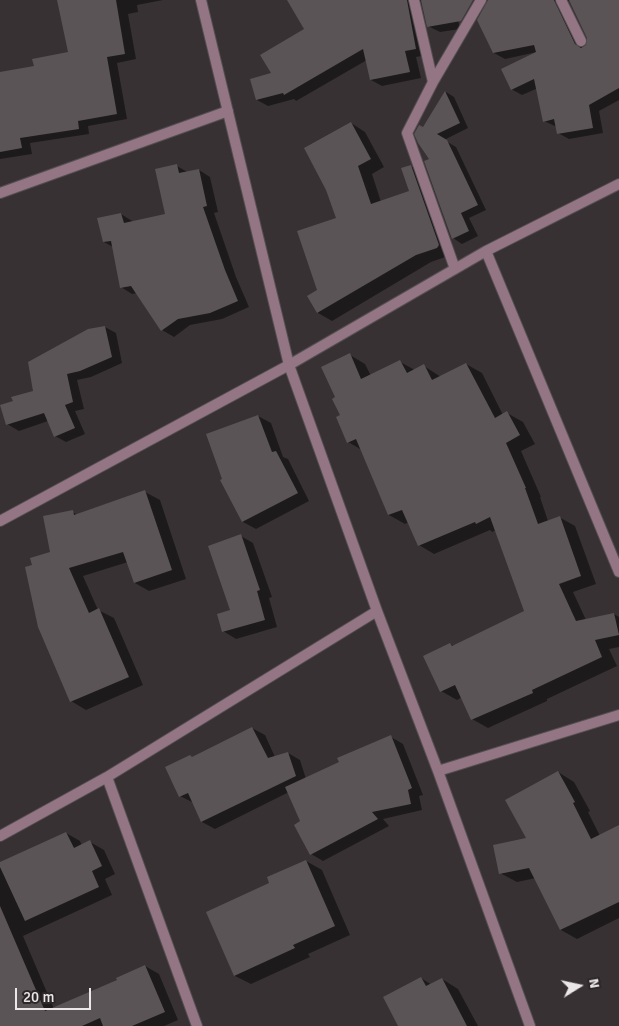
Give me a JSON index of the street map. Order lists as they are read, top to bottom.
{
  "scale_bar": "20 m",
  "north": "right"
}
